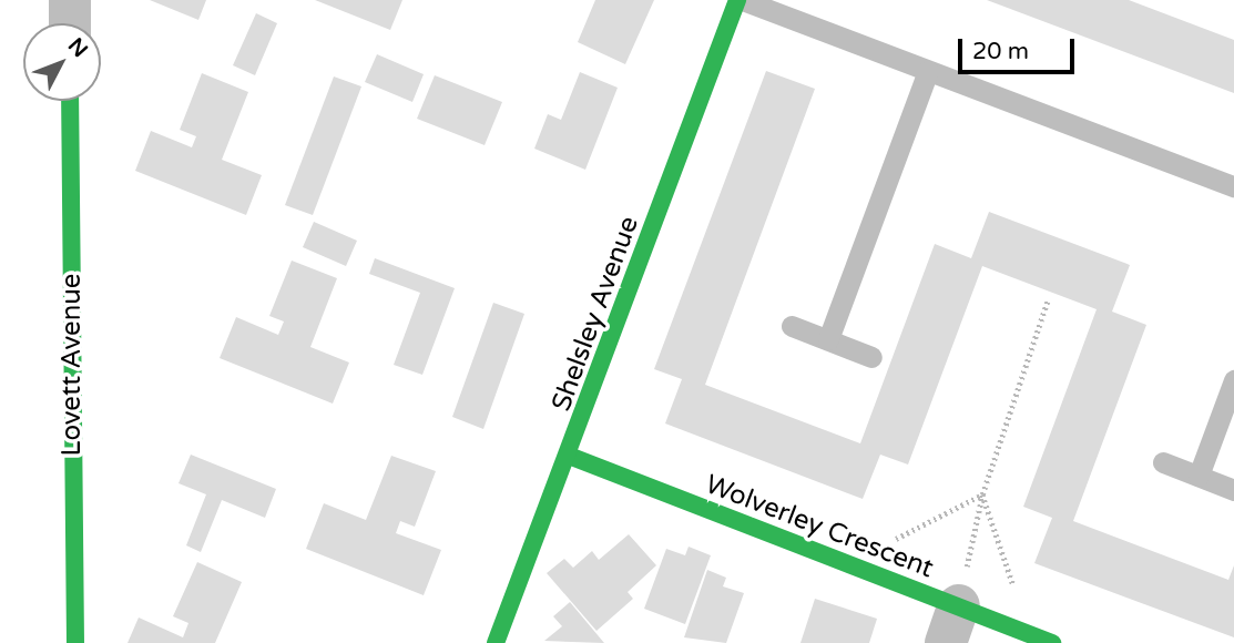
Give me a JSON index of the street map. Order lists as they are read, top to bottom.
{
  "streets": {
    "street": ["Shelsley Avenue", "Lovett Avenue", "Wolverley Crescent"]
  },
  "crossings": [
    ["Shelsley Avenue", "Wolverley Crescent"]
  ],
  "scale_bar": "20 m",
  "north": "top right"
}
